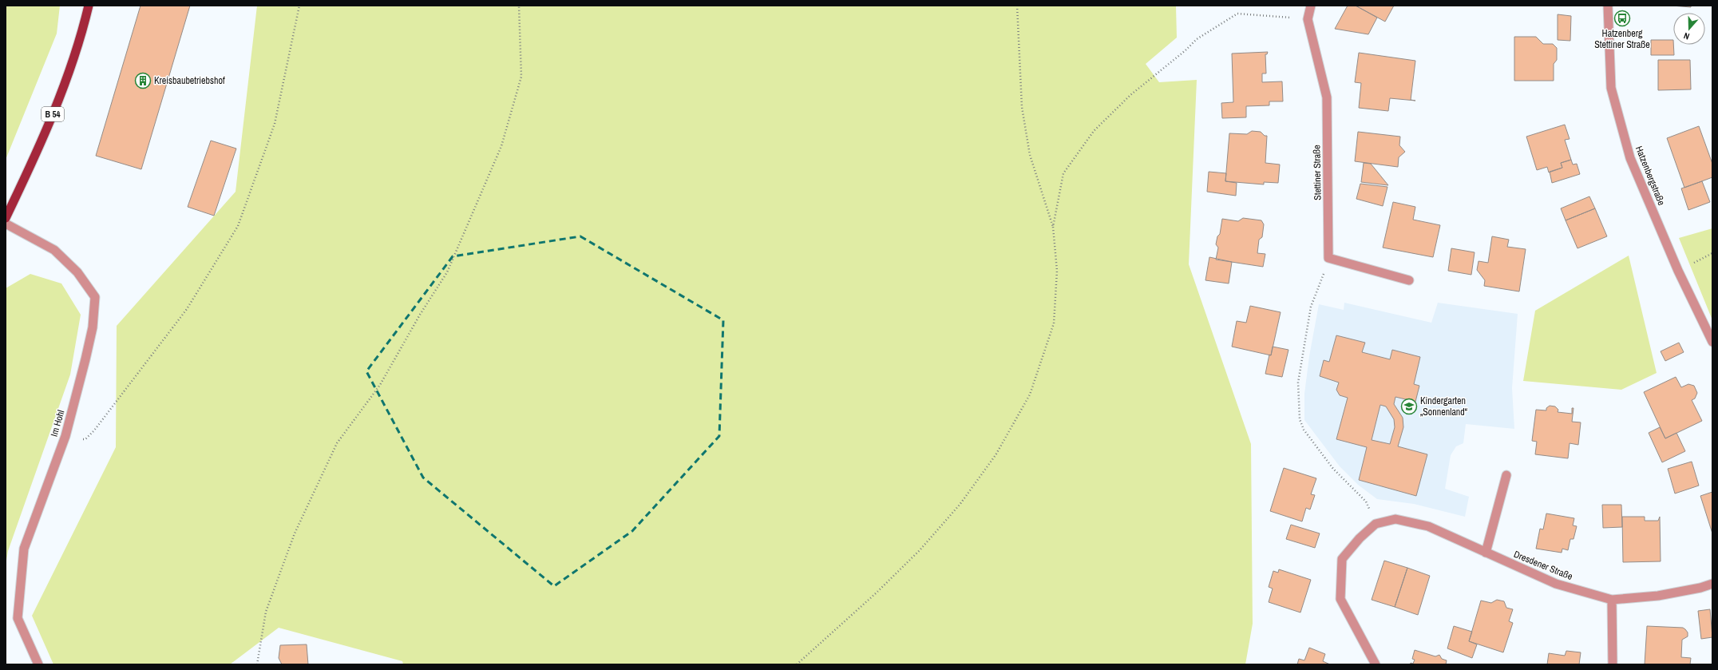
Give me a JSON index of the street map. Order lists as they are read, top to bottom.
{
  "streets": {
    "main road": ["B 54"],
    "street": [
      "Stettiner Straße",
      "Hatzenbergstraße",
      "Im Hohl",
      "Dresdener Straße"
    ]
  },
  "places": {
    "bus stop": ["Hatzenberg Stettiner Straße"],
    "building": ["Kreisbaubetriebshof"],
    "school or university": ["Kindergarten „Sonnenland“"]
  },
  "north": "bottom"
}
